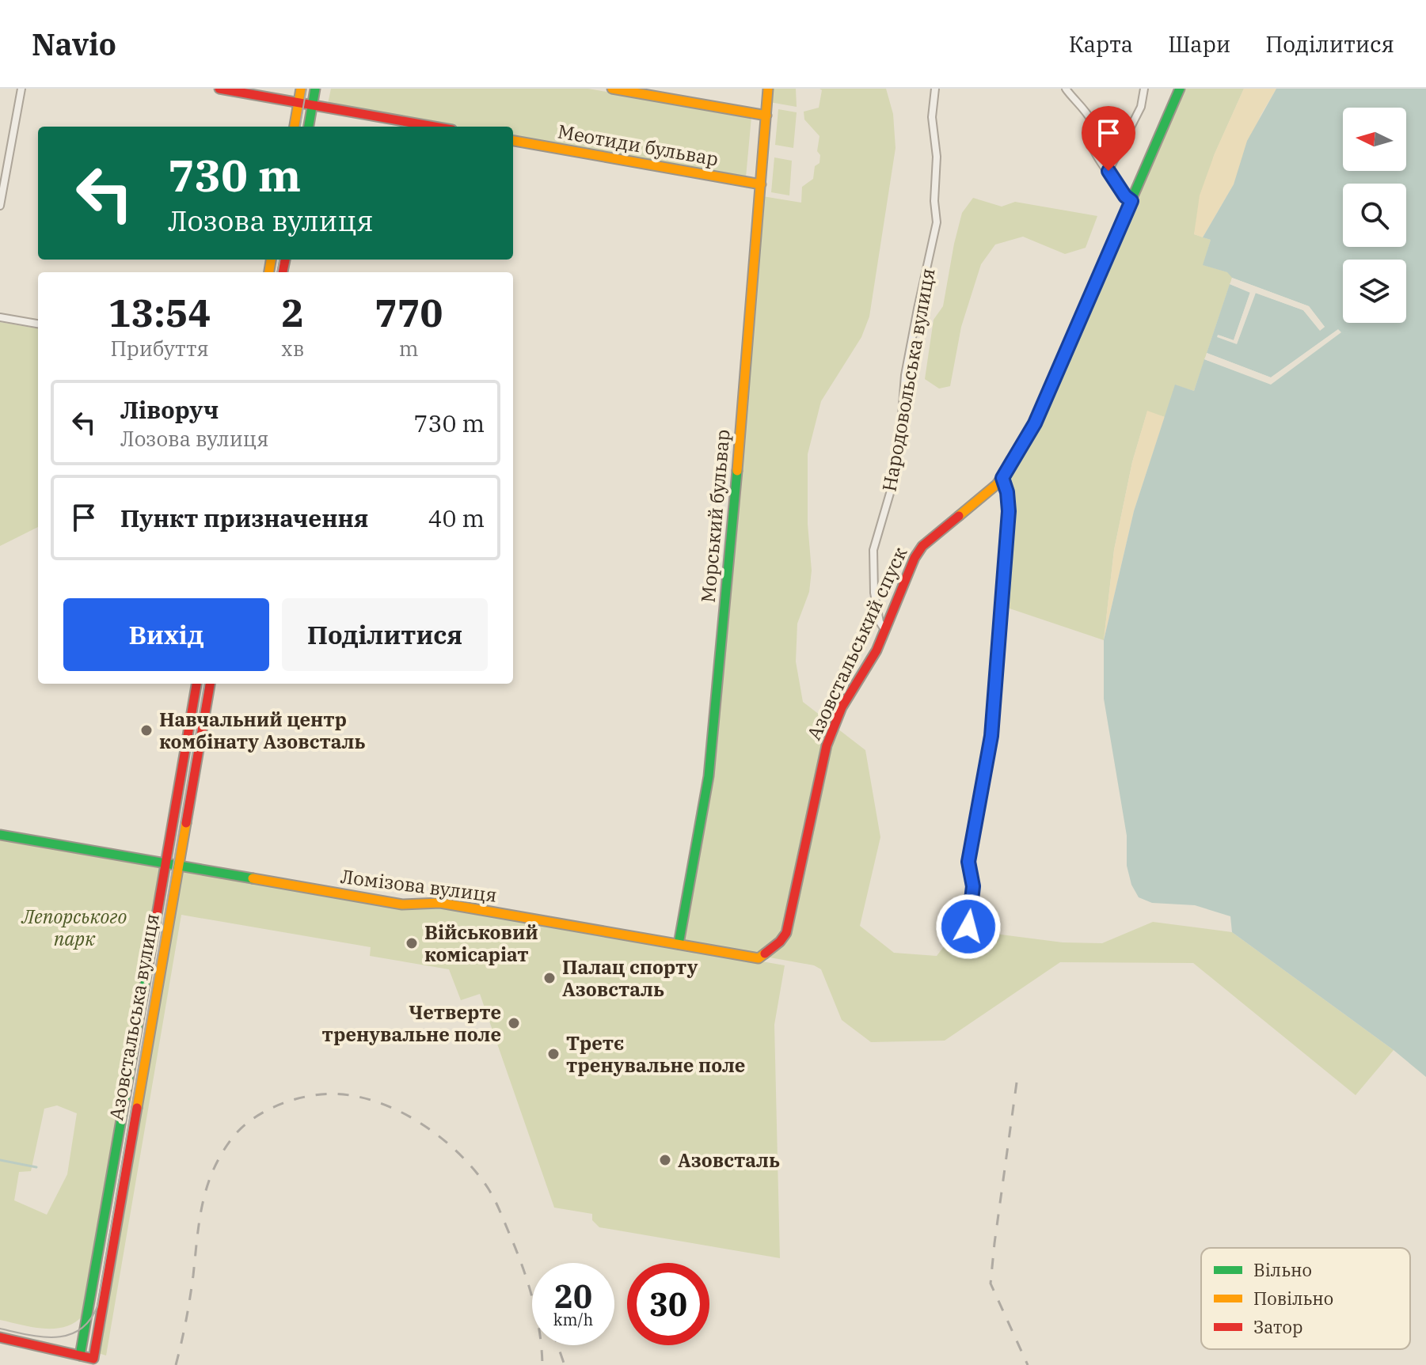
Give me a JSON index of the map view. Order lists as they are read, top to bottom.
{
  "streets": {
    "street": [
      "Меотиди бульвар",
      "Народовольська вулиця",
      "Морський бульвар",
      "Азовстальський спуск",
      "Ломізова вулиця",
      "Азовстальська вулиця"
    ]
  },
  "crossings": [
    ["Меотиди бульвар", "Морський бульвар"],
    ["Народовольська вулиця", "Азовстальський спуск"],
    ["Морський бульвар", "Ломізова вулиця"],
    ["Азовстальський спуск", "Ломізова вулиця"],
    ["Ломізова вулиця", "Азовстальська вулиця"]
  ],
  "parks": ["Лепорського парк"],
  "places": [
    "Навчальний центр комбінату Азовсталь",
    "Військовий комісаріат",
    "Палац спорту Азовсталь",
    "Четверте тренувальне поле",
    "Третє тренувальне поле",
    "Азовсталь"
  ],
  "legend": ["Вільно", "Повільно", "Затор"],
  "north": "left",
  "page": {
    "header": "Navio",
    "nav": ["Карта", "Шари", "Поділитися"],
    "turn": ["730 m", "Лозова вулиця"],
    "eta": [
      "13:54",
      "Прибуття",
      "2",
      "хв",
      "770",
      "m"
    ],
    "list": [
      {
        "name": "Ліворуч",
        "note": "Лозова вулиця",
        "value": "730 m"
      },
      {
        "name": "Пункт призначення",
        "value": "40 m"
      }
    ],
    "buttons": ["Вихід", "Поділитися"],
    "speed": "20 km/h",
    "limit": "30"
  }
}
